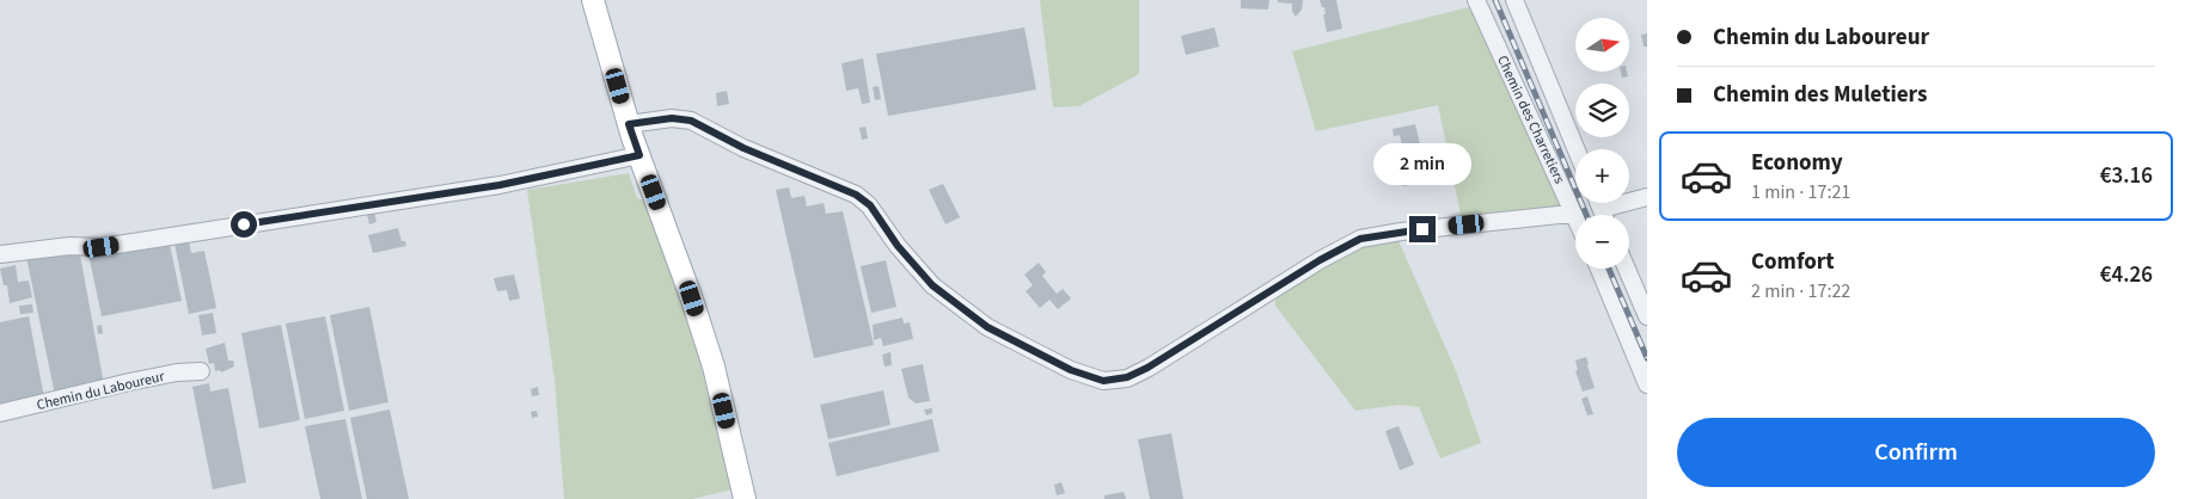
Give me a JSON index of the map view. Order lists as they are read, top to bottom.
{
  "streets": {
    "street": ["Chemin des Charretiers", "Chemin du Laboureur"]
  },
  "north": "right",
  "page": {
    "banner": ["Chemin du Laboureur", "Chemin des Muletiers"],
    "map_buttons": ["+", "−"],
    "list": [
      {
        "name": "Economy",
        "note": "1 min · 17:21",
        "value": "€3.16"
      },
      {
        "name": "Comfort",
        "note": "2 min · 17:22",
        "value": "€4.26"
      }
    ],
    "bubble": "2 min",
    "buttons": "Confirm"
  }
}
